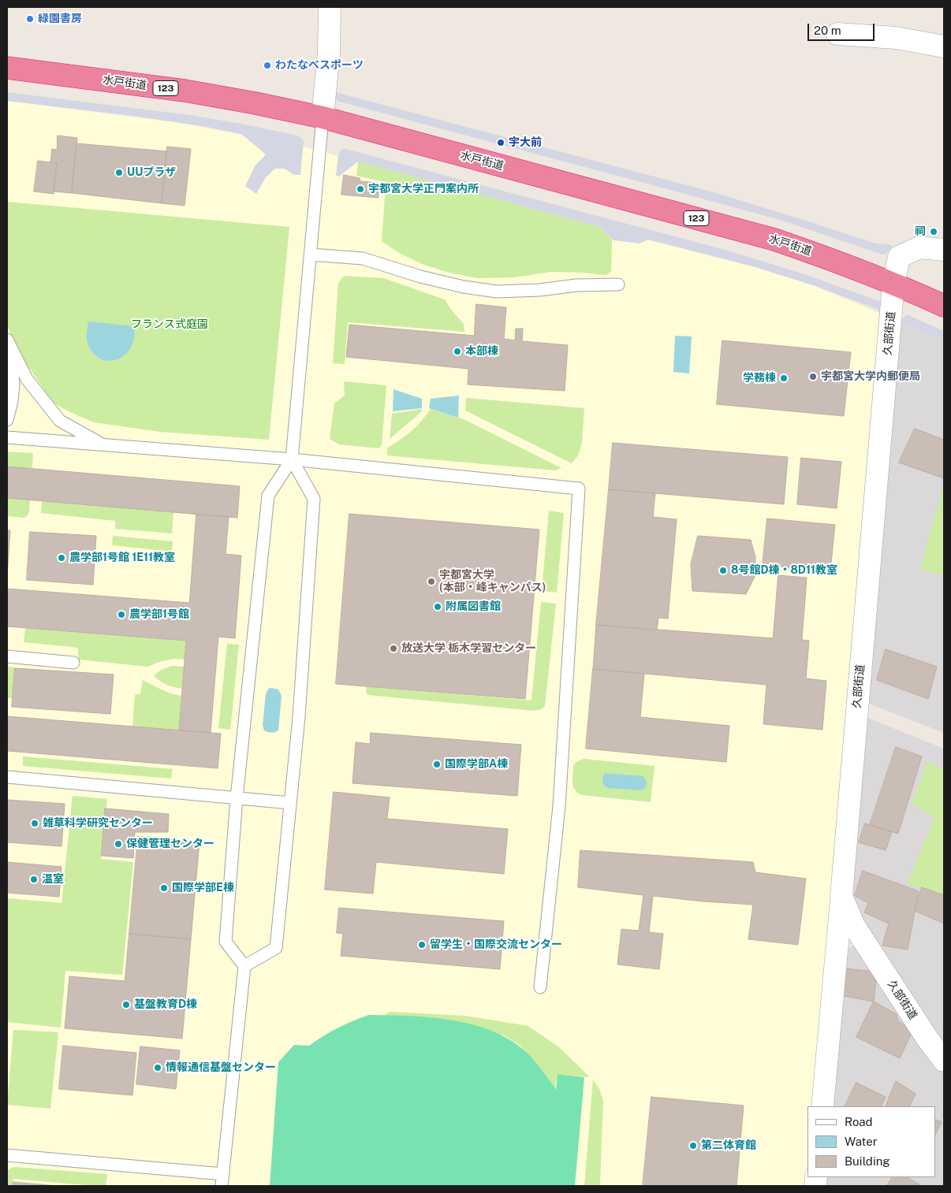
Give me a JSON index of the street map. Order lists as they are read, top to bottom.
{
  "streets": {
    "highway": ["水戸街道", "123"],
    "street": ["久部街道"]
  },
  "crossings": [
    ["水戸街道", "久部街道"]
  ],
  "parks": ["フランス式庭園"],
  "places": [
    "緑園書房",
    "わたなべスポーツ",
    "宇大前",
    "UUプラザ",
    "宇都宮大学正門案内所",
    "祠",
    "本部棟",
    "宇都宮大学内郵便局",
    "学務棟",
    "農学部1号館 1E11教室",
    "8号館D棟・8D11教室",
    "宇都宮大学 (本部・峰キャンパス)",
    "附属図書館",
    "農学部1号館",
    "放送大学 栃木学習センター",
    "国際学部A棟",
    "雑草科学研究センター",
    "保健管理センター",
    "温室",
    "国際学部E棟",
    "留学生・国際交流センター",
    "基盤教育D棟",
    "情報通信基盤センター",
    "第二体育館"
  ],
  "legend": ["Road", "Water", "Building"],
  "scale_bar": "20 m"
}
